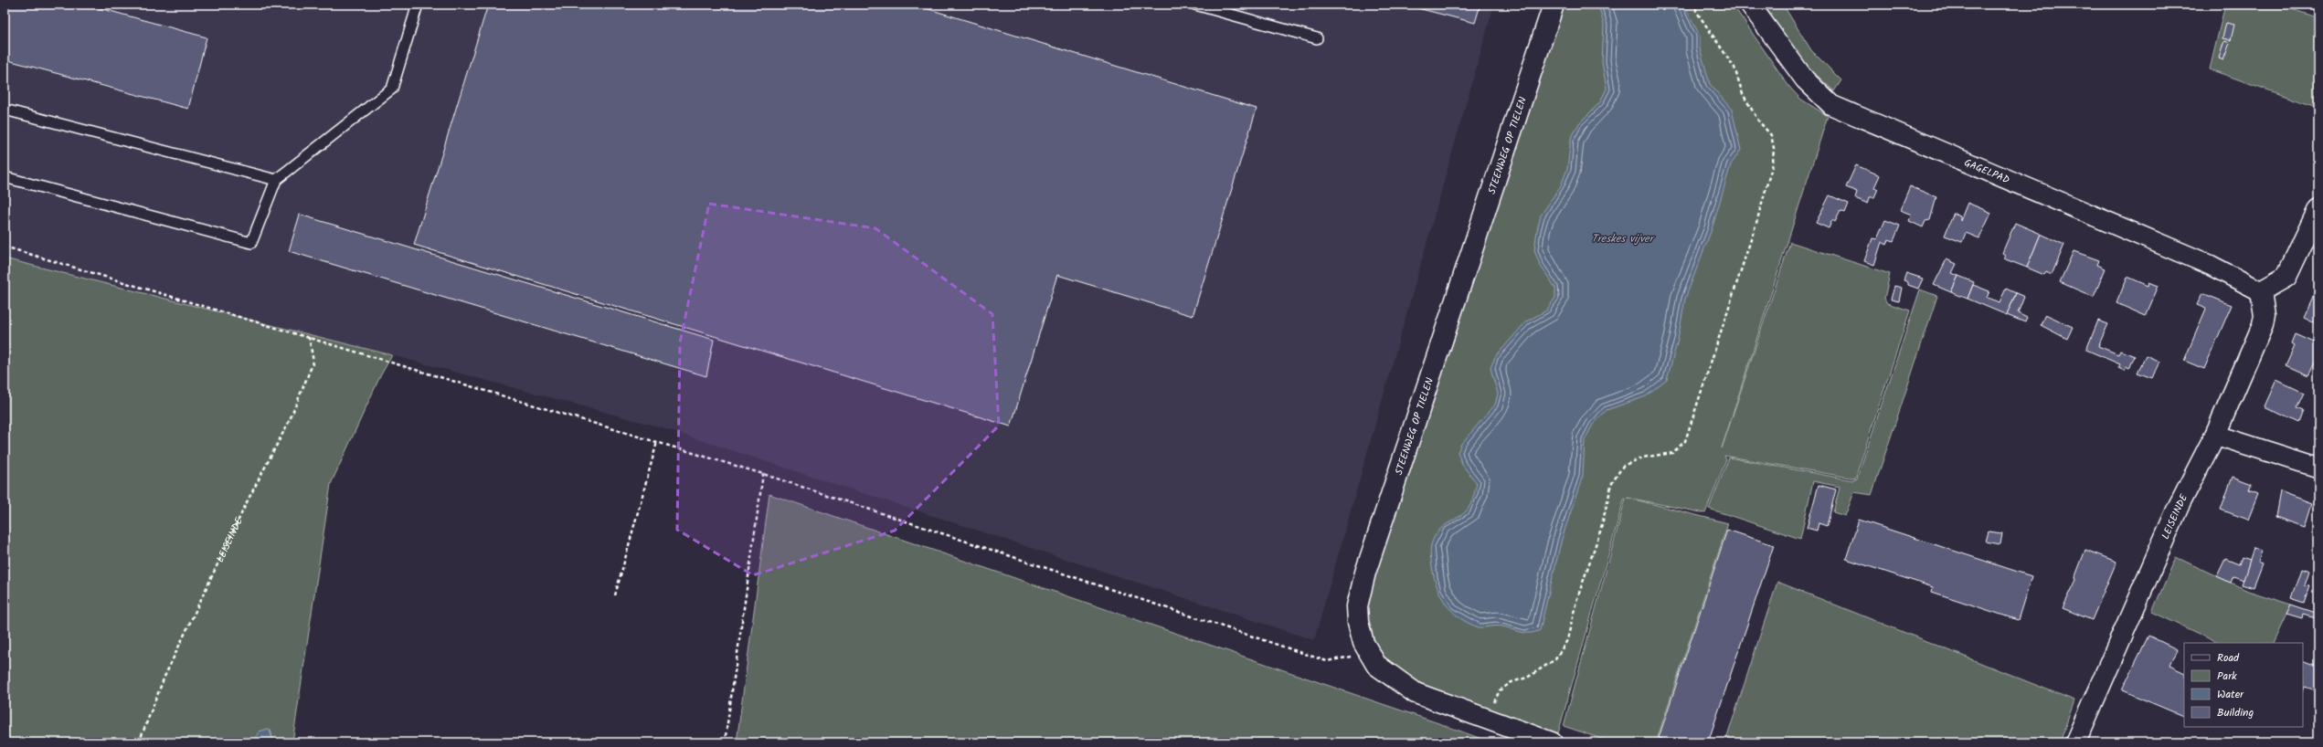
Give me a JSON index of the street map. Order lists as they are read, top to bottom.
{
  "streets": {
    "street": ["STEENWEG OP TIELEN", "GAGELPAD", "LEISEINDE"]
  },
  "crossings": [
    ["GAGELPAD", "LEISEINDE"]
  ],
  "water": ["Treskes vijver"],
  "legend": [
    "Road",
    "Park",
    "Water",
    "Building"
  ]
}
